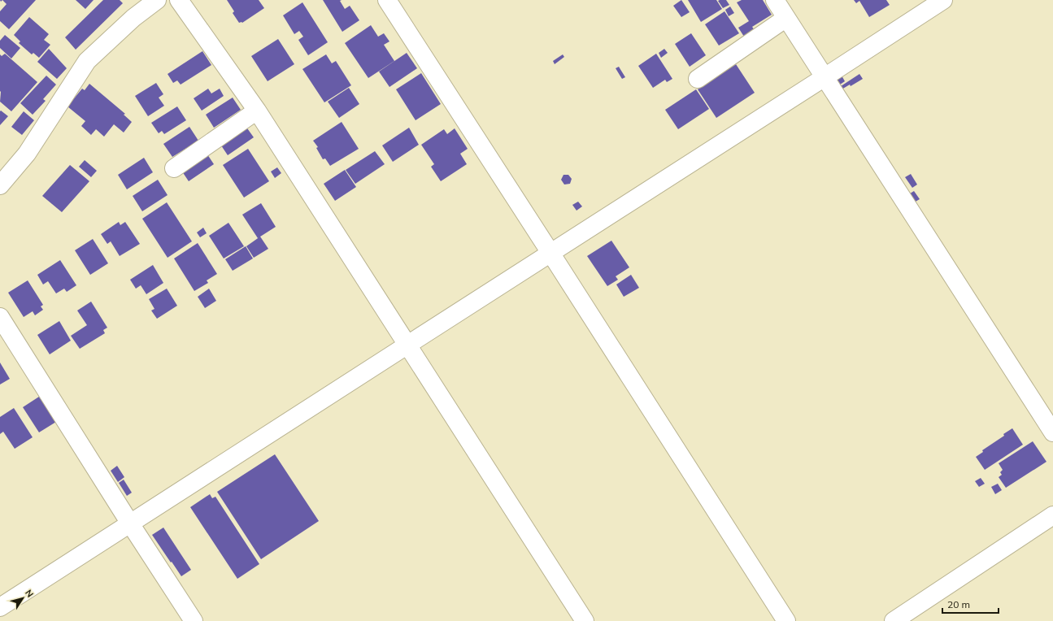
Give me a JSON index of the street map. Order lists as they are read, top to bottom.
{
  "scale_bar": "20 m",
  "north": "top right"
}
